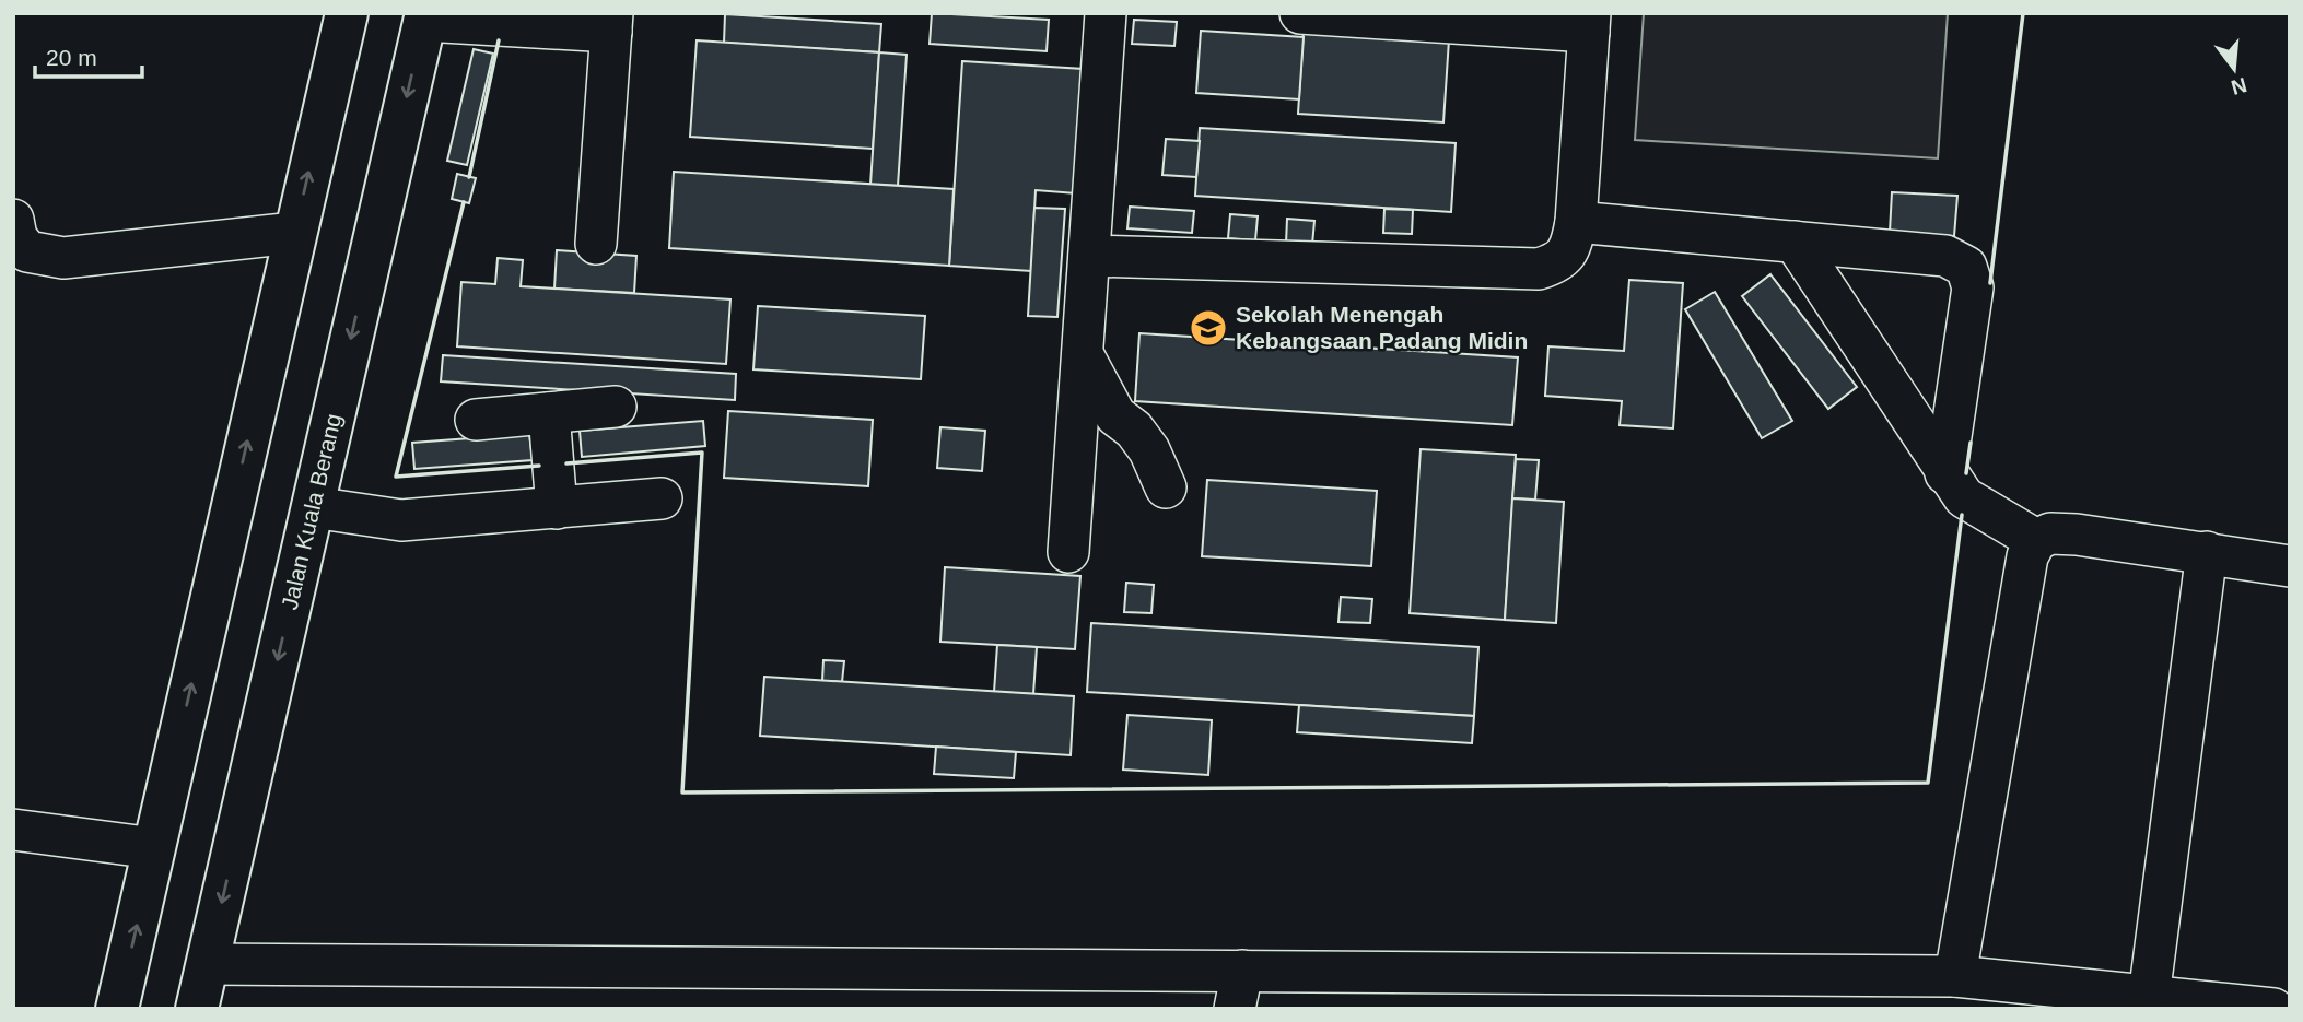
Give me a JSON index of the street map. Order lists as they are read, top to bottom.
{
  "streets": {
    "highway": ["Jalan Kuala Berang"]
  },
  "places": {
    "school or university": ["Sekolah Menengah Kebangsaan Padang Midin"]
  },
  "scale_bar": "20 m",
  "north": "bottom"
}
